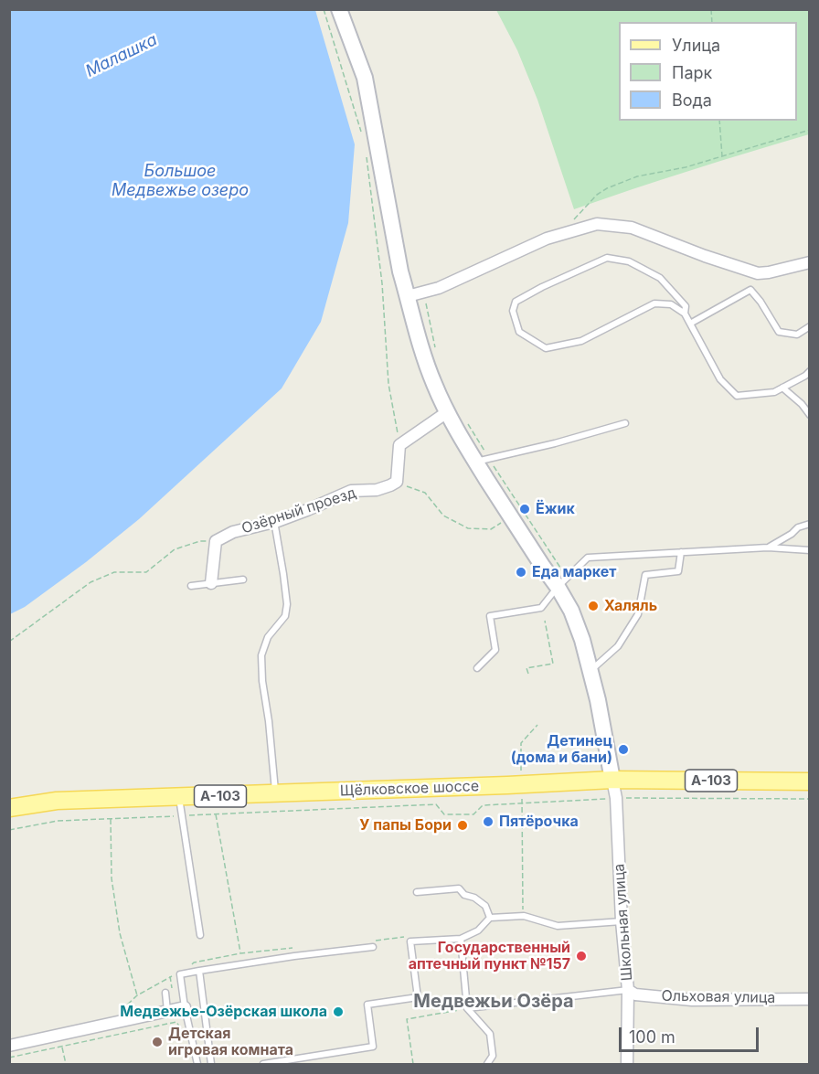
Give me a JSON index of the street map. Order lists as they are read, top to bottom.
{
  "streets": {
    "main road": ["А-103", "Щёлковское шоссе"],
    "street": ["Озёрный проезд", "Школьная улица", "Ольховая улица"]
  },
  "crossings": [
    ["Щёлковское шоссе", "Школьная улица"],
    ["Школьная улица", "Ольховая улица"]
  ],
  "districts": ["Медвежьи Озёра"],
  "water": ["Малашка", "Большое Медвежье озеро"],
  "places": [
    "Ёжик",
    "Еда маркет",
    "Халяль",
    "Детинец (дома и бани)",
    "Пятёрочка",
    "У папы Бори",
    "Государственный аптечный пункт №157",
    "Медвежье-Озёрская школа",
    "Детская игровая комната"
  ],
  "legend": ["Улица", "Парк", "Вода"],
  "scale_bar": "100 m"
}
